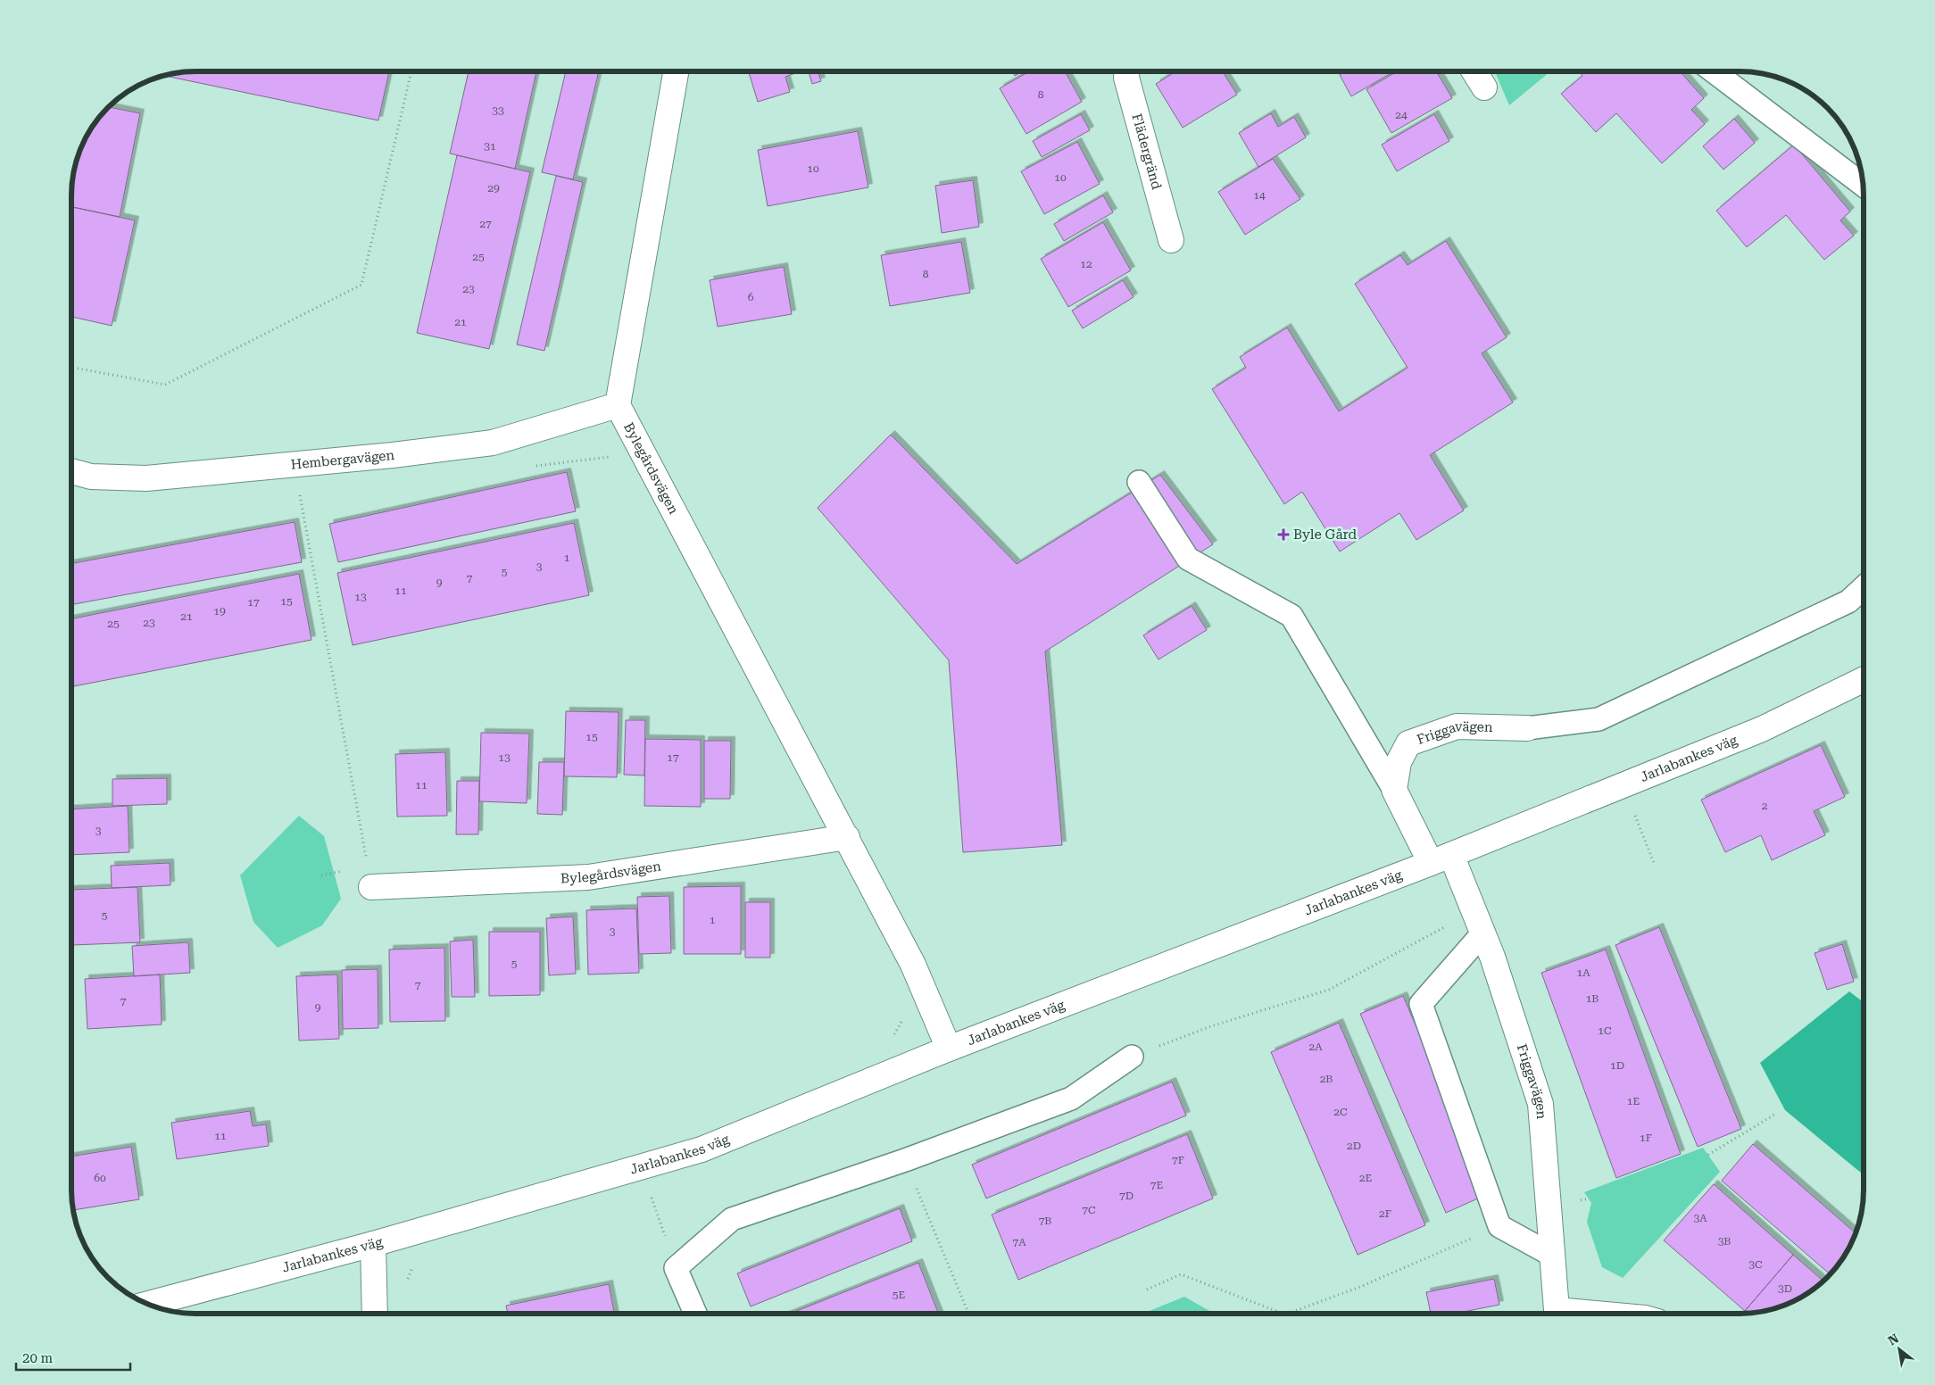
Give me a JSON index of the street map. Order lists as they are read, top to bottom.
{
  "streets": {
    "street": [
      "Flädergränd",
      "Hembergavägen",
      "Bylegårdsvägen",
      "Friggavägen",
      "Jarlabankes väg"
    ]
  },
  "crossings": [
    ["Hembergavägen", "Bylegårdsvägen"],
    ["Bylegårdsvägen", "Jarlabankes väg"],
    ["Friggavägen", "Jarlabankes väg"]
  ],
  "places": {
    "health": ["Byle Gård"]
  },
  "house_numbers": [
    "8",
    "33",
    "24",
    "31",
    "10",
    "10",
    "29",
    "14",
    "27",
    "25",
    "12",
    "8",
    "23",
    "6",
    "21",
    "1",
    "3",
    "5",
    "7",
    "9",
    "11",
    "13",
    "15",
    "17",
    "19",
    "21",
    "23",
    "25",
    "15",
    "13",
    "17",
    "11",
    "2",
    "3",
    "5",
    "1",
    "3",
    "5",
    "1A",
    "7",
    "1B",
    "7",
    "9",
    "1C",
    "2A",
    "1D",
    "2B",
    "1E",
    "2C",
    "11",
    "1F",
    "2D",
    "7F",
    "60",
    "2E",
    "7E",
    "7D",
    "7C",
    "2F",
    "3A",
    "7B",
    "3B",
    "7A",
    "3C",
    "3D",
    "5E"
  ],
  "scale_bar": "20 m",
  "north": "top left"
}
